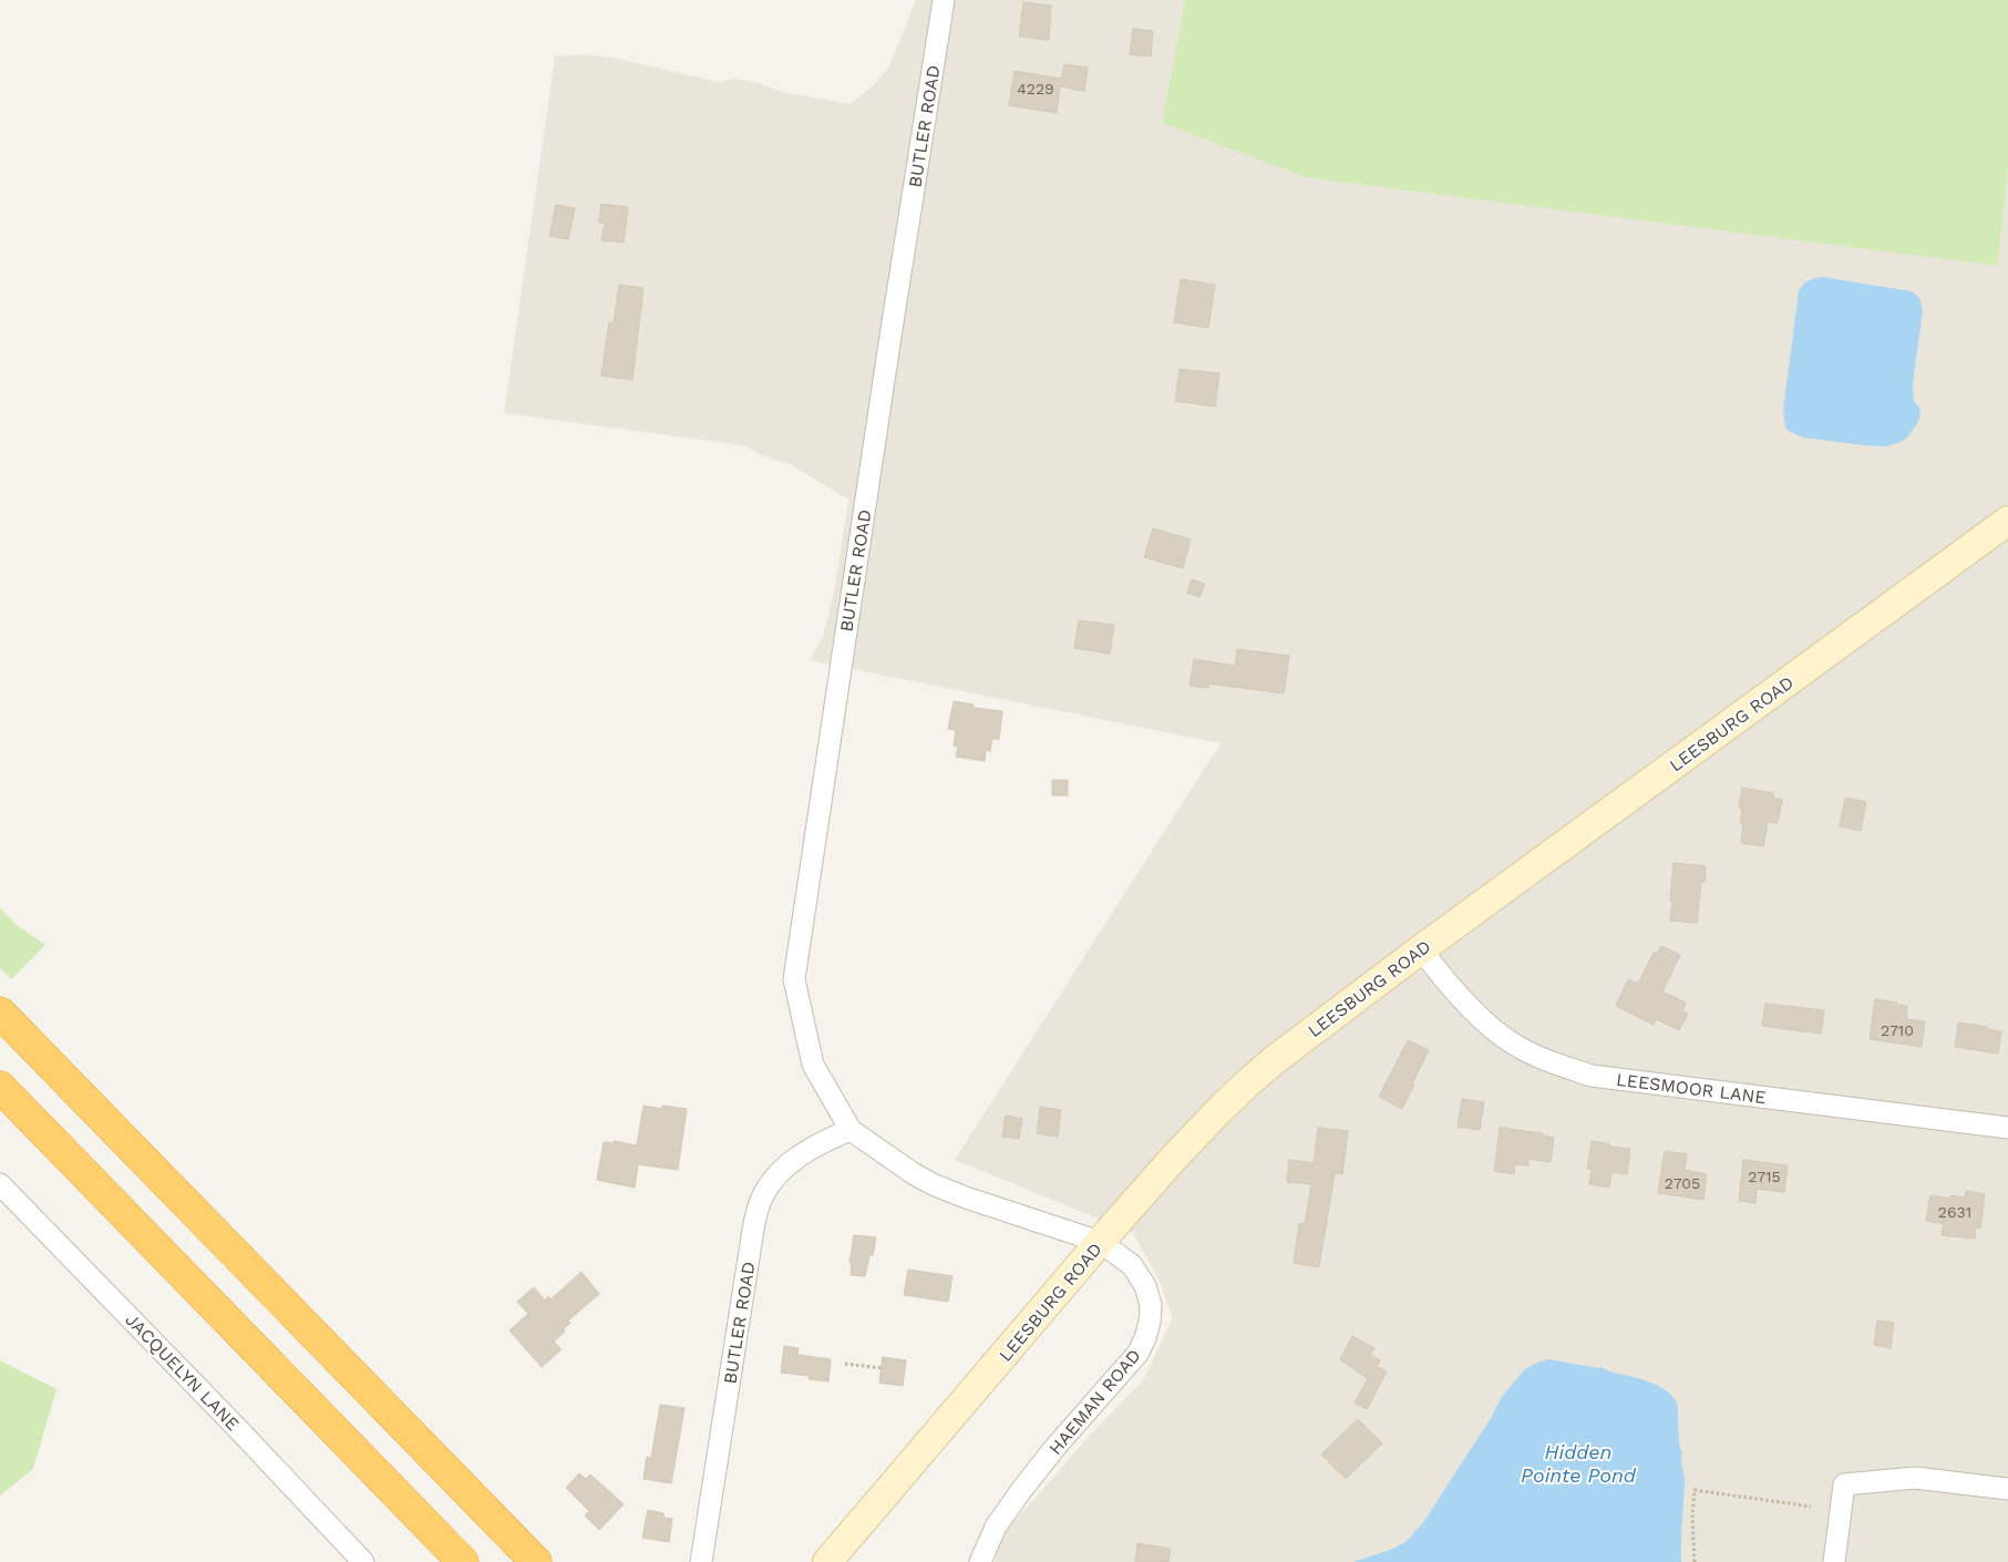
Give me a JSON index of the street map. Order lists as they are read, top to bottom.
{
  "streets": {
    "main road": ["LEESBURG ROAD"],
    "street": [
      "BUTLER ROAD",
      "LEESMOOR LANE",
      "JACQUELYN LANE",
      "HAEMAN ROAD"
    ]
  },
  "crossings": [
    ["BUTLER ROAD", "LEESBURG ROAD"],
    ["BUTLER ROAD", "HAEMAN ROAD"],
    ["LEESBURG ROAD", "LEESMOOR LANE"],
    ["LEESBURG ROAD", "HAEMAN ROAD"]
  ],
  "water": ["Hidden Pointe Pond"],
  "house_numbers": [
    "4229",
    "2710",
    "2715",
    "2705",
    "2631"
  ]
}
